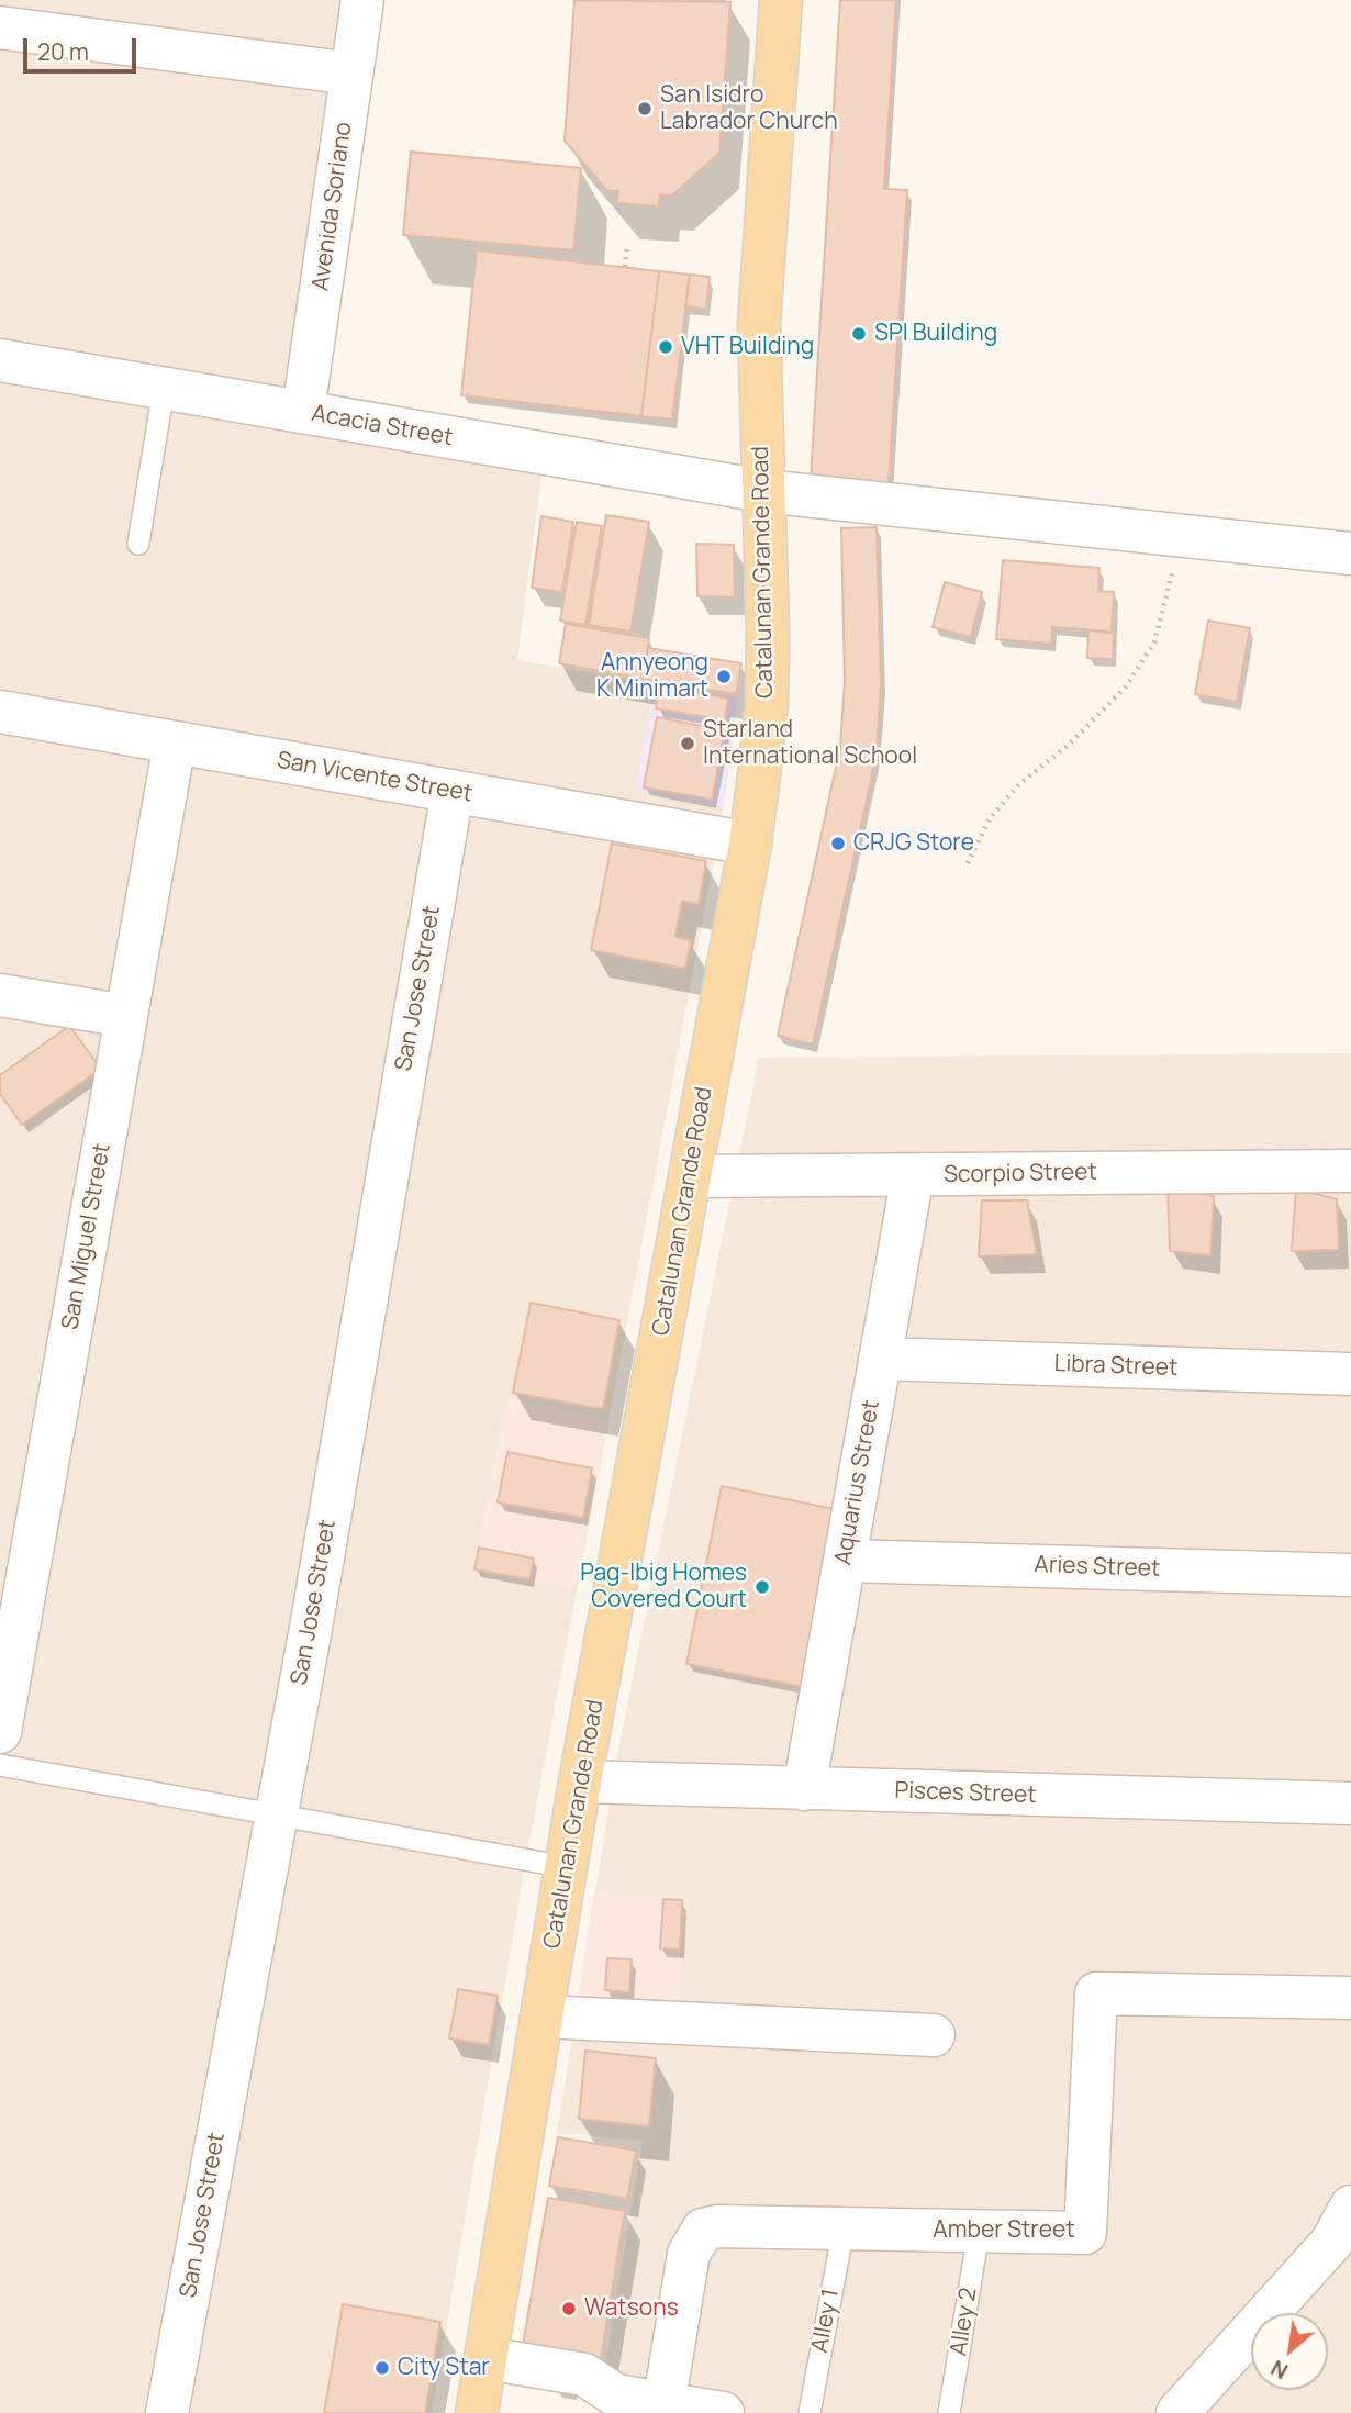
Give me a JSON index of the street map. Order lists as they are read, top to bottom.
{
  "streets": {
    "main road": ["Catalunan Grande Road"],
    "street": [
      "Avenida Soriano",
      "Acacia Street",
      "San Vicente Street",
      "San Jose Street",
      "Scorpio Street",
      "San Miguel Street",
      "Libra Street",
      "Aquarius Street",
      "Aries Street",
      "Pisces Street",
      "Amber Street"
    ],
    "lane": ["Alley 1", "Alley 2"]
  },
  "crossings": [
    ["Avenida Soriano", "Acacia Street"],
    ["Acacia Street", "Catalunan Grande Road"],
    ["Catalunan Grande Road", "San Vicente Street"],
    ["Catalunan Grande Road", "Scorpio Street"],
    ["Catalunan Grande Road", "Pisces Street"],
    ["San Vicente Street", "San Jose Street"],
    ["San Vicente Street", "San Miguel Street"],
    ["Scorpio Street", "Aquarius Street"],
    ["Libra Street", "Aquarius Street"],
    ["Aquarius Street", "Aries Street"],
    ["Aquarius Street", "Pisces Street"],
    ["Amber Street", "Alley 1"],
    ["Amber Street", "Alley 2"]
  ],
  "places": [
    "San Isidro Labrador Church",
    "SPI Building",
    "VHT Building",
    "Annyeong K Minimart",
    "Starland International School",
    "CRJG Store",
    "Pag-Ibig Homes Covered Court",
    "Watsons",
    "City Star"
  ],
  "scale_bar": "20 m",
  "north": "bottom left"
}
